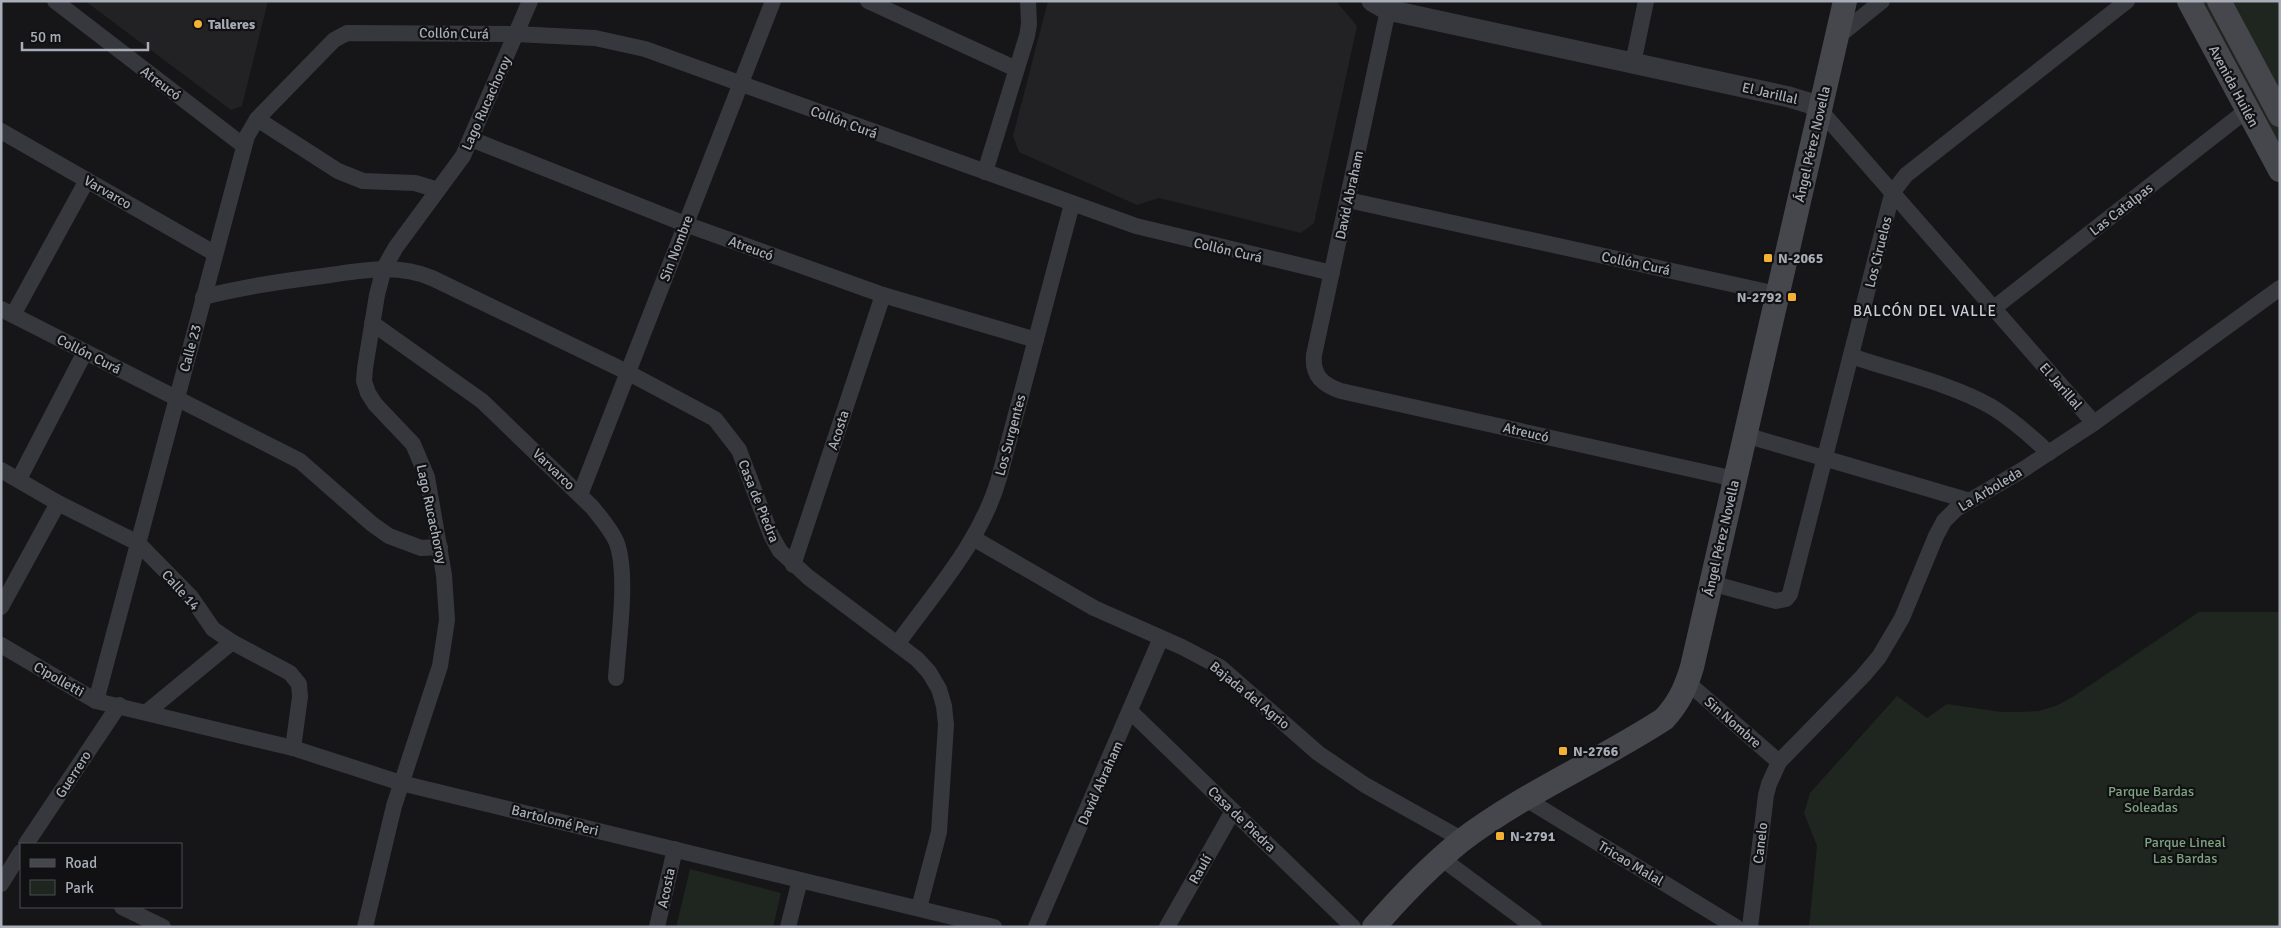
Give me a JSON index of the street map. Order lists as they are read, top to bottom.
{
  "streets": {
    "main road": ["Avenida Huilén", "Ángel Pérez Novella"],
    "street": [
      "Collón Curá",
      "Atreucó",
      "El Jarillal",
      "Lago Rucachoroy",
      "Varvarco",
      "David Abraham",
      "Las Catalpas",
      "Sin Nombre",
      "Los Ciruelos",
      "Calle 23",
      "Acosta",
      "Los Surgentes",
      "La Arboleda",
      "Casa de Piedra",
      "Calle 14",
      "Cipolletti",
      "Bajada del Agrio",
      "Guerrero",
      "Bartolomé Peri",
      "Canelo",
      "Tricao Malal",
      "Raulí"
    ]
  },
  "crossings": [
    ["Collón Curá", "Lago Rucachoroy"],
    ["Collón Curá", "Ángel Pérez Novella"],
    ["Collón Curá", "David Abraham"],
    ["Collón Curá", "Sin Nombre"],
    ["Collón Curá", "Calle 23"],
    ["Collón Curá", "Los Surgentes"],
    ["Atreucó", "Lago Rucachoroy"],
    ["Atreucó", "Ángel Pérez Novella"],
    ["Atreucó", "David Abraham"],
    ["Atreucó", "Sin Nombre"],
    ["Atreucó", "Calle 23"],
    ["Atreucó", "Acosta"],
    ["Atreucó", "Los Surgentes"],
    ["Avenida Huilén", "Las Catalpas"],
    ["El Jarillal", "Ángel Pérez Novella"],
    ["El Jarillal", "David Abraham"],
    ["El Jarillal", "Las Catalpas"],
    ["El Jarillal", "Los Ciruelos"],
    ["El Jarillal", "La Arboleda"],
    ["Lago Rucachoroy", "Varvarco"],
    ["Lago Rucachoroy", "Casa de Piedra"],
    ["Lago Rucachoroy", "Bartolomé Peri"],
    ["Ángel Pérez Novella", "Sin Nombre"],
    ["Ángel Pérez Novella", "Los Ciruelos"],
    ["Ángel Pérez Novella", "Bajada del Agrio"],
    ["Ángel Pérez Novella", "Tricao Malal"],
    ["Varvarco", "Sin Nombre"],
    ["Varvarco", "Calle 23"],
    ["David Abraham", "Casa de Piedra"],
    ["David Abraham", "Bajada del Agrio"],
    ["Sin Nombre", "La Arboleda"],
    ["Sin Nombre", "Casa de Piedra"],
    ["Sin Nombre", "Canelo"],
    ["Calle 23", "Casa de Piedra"],
    ["Calle 23", "Calle 14"],
    ["Calle 23", "Cipolletti"],
    ["Acosta", "Casa de Piedra"],
    ["Acosta", "Bartolomé Peri"],
    ["Los Surgentes", "Casa de Piedra"],
    ["Los Surgentes", "Bajada del Agrio"],
    ["La Arboleda", "Canelo"],
    ["Casa de Piedra", "Bartolomé Peri"],
    ["Casa de Piedra", "Raulí"],
    ["Calle 14", "Bartolomé Peri"],
    ["Cipolletti", "Guerrero"],
    ["Cipolletti", "Bartolomé Peri"],
    ["Guerrero", "Bartolomé Peri"]
  ],
  "districts": ["BALCÓN DEL VALLE"],
  "parks": ["Parque Bardas Soleadas", "Parque Lineal Las Bardas"],
  "places": {
    "other": ["Talleres"],
    "transit": [
      "N-2065",
      "N-2792",
      "N-2766",
      "N-2791"
    ]
  },
  "legend": ["Road", "Park"],
  "scale_bar": "50 m"
}
